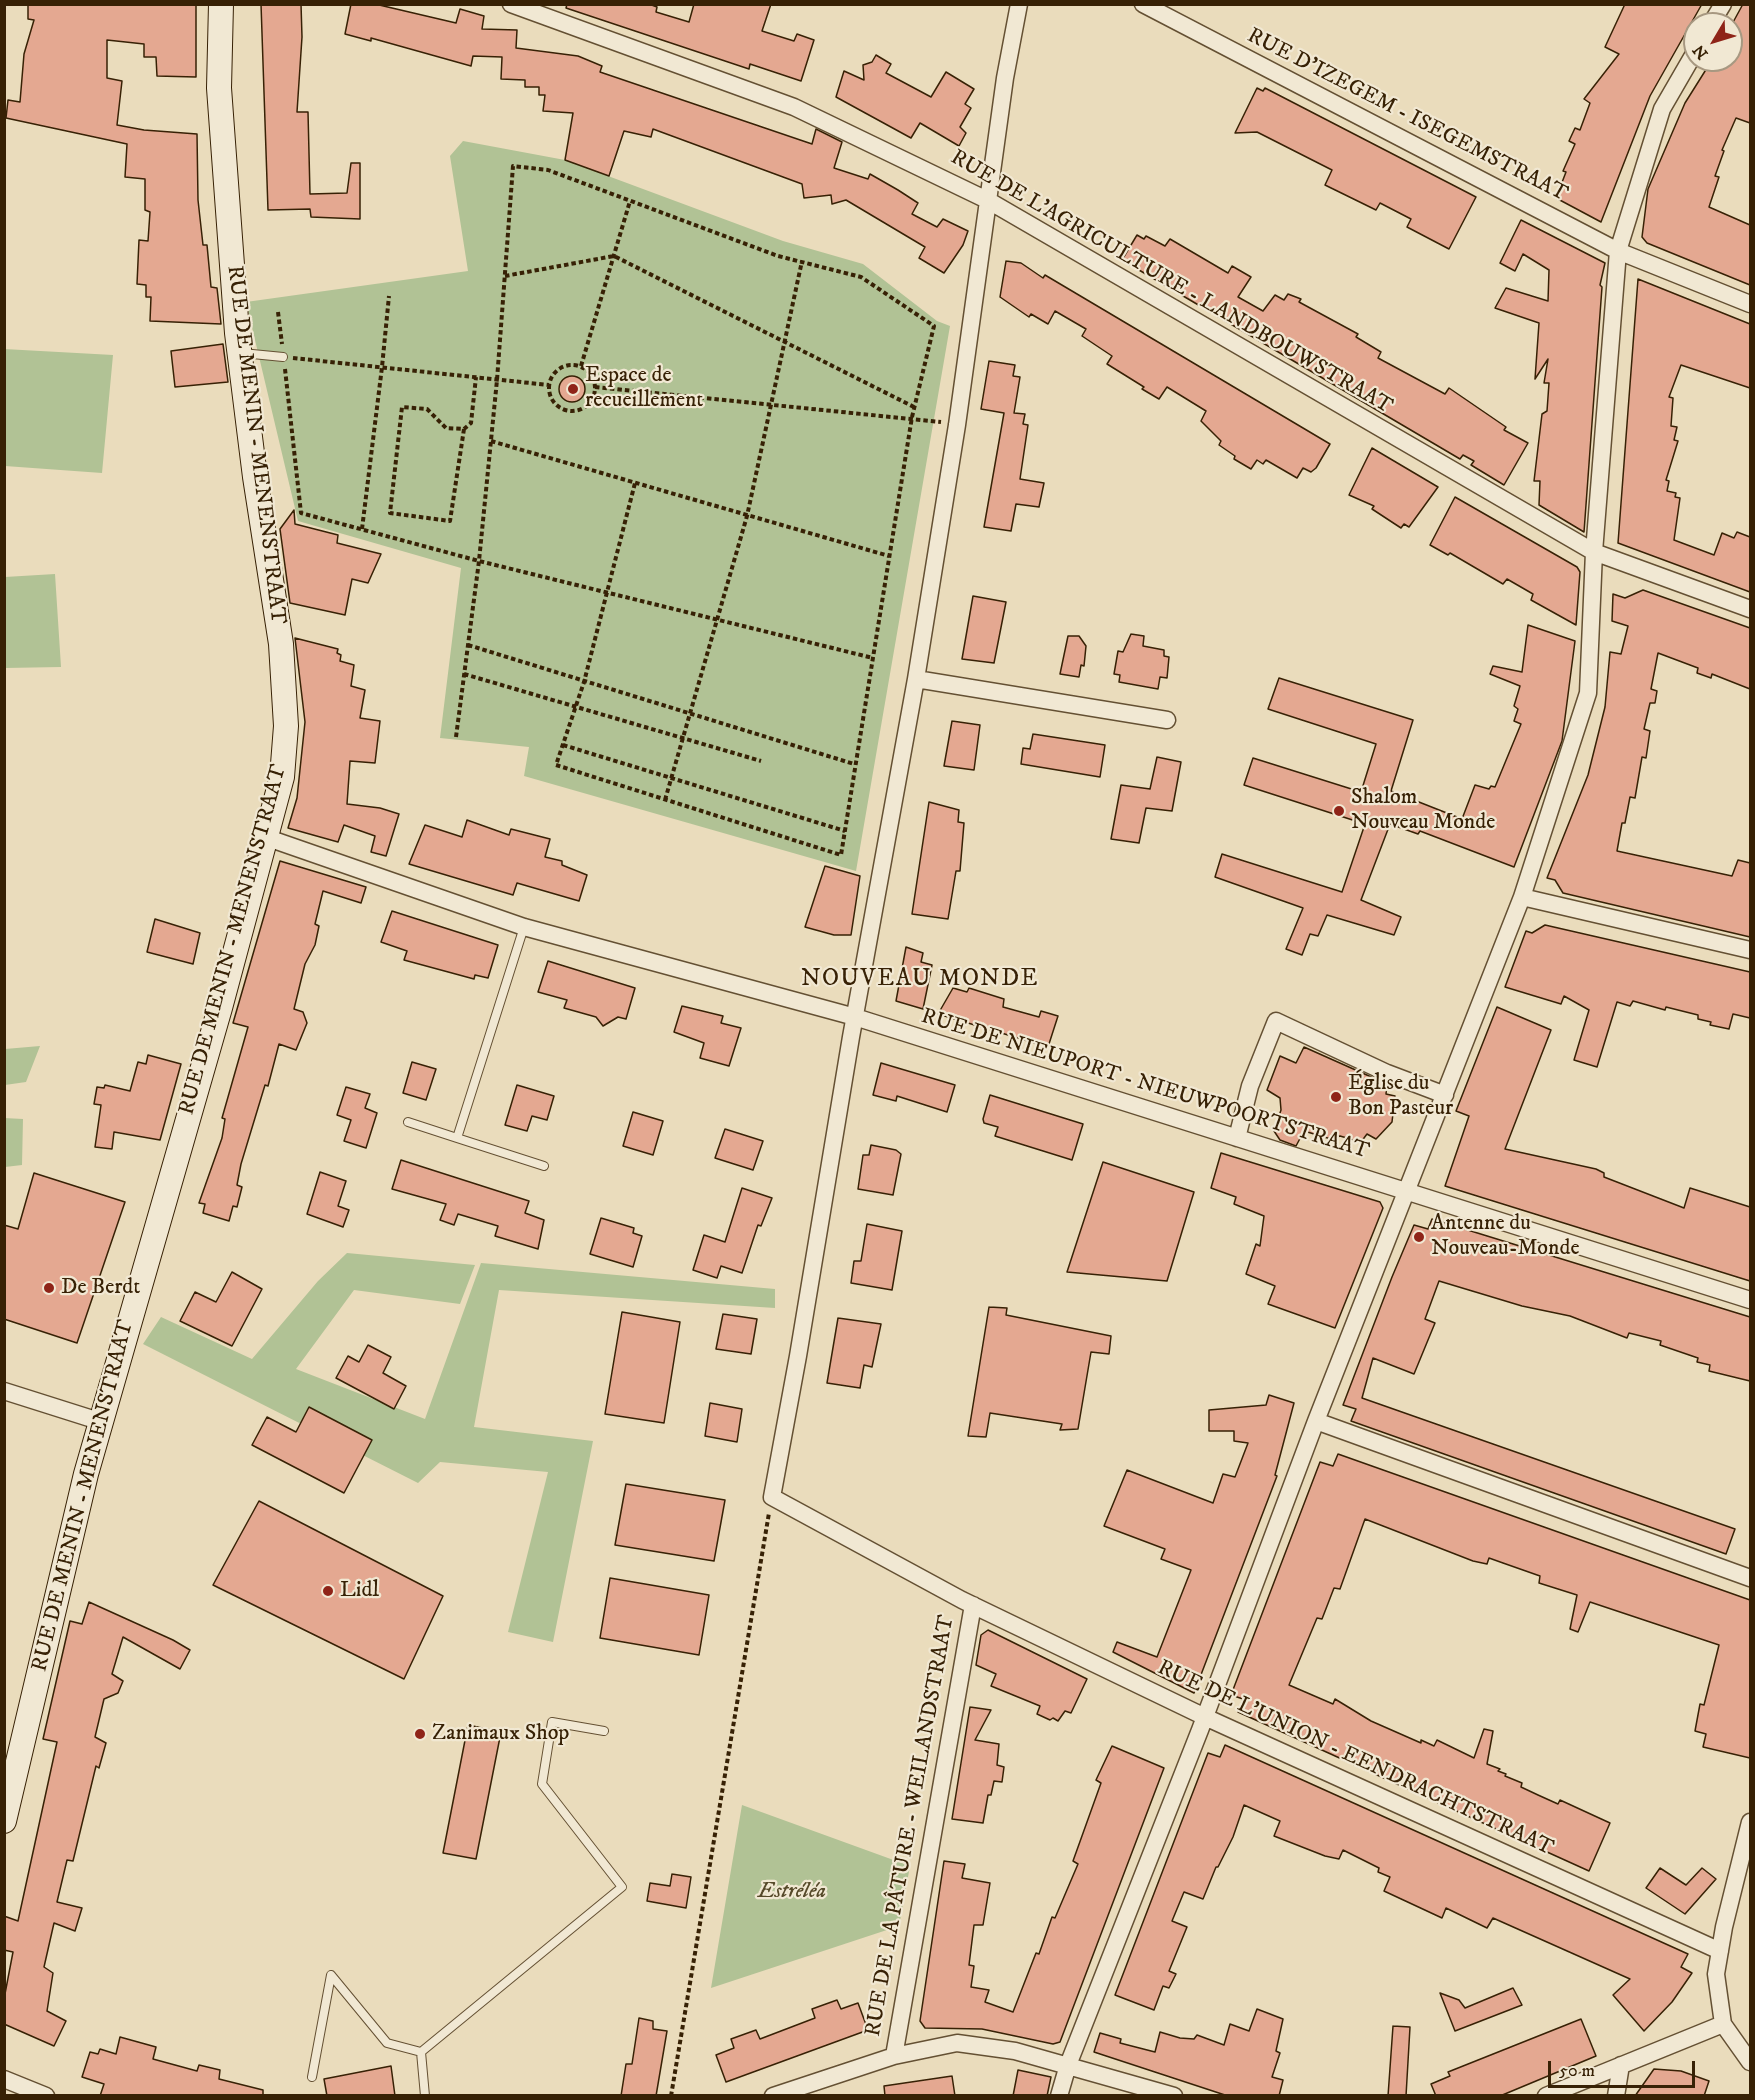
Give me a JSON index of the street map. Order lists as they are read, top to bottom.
{
  "streets": {
    "street": [
      "RUE D'IZEGEM - ISEGEMSTRAAT",
      "RUE DE L'AGRICULTURE - LANDBOUWSTRAAT",
      "RUE DE MENIN - MENENSTRAAT",
      "RUE DE NIEUPORT - NIEUWPOORTSTRAAT",
      "RUE DE L'UNION - EENDRACHTSTRAAT",
      "RUE DE LA PÂTURE - WEILANDSTRAAT"
    ]
  },
  "crossings": [
    ["RUE DE MENIN - MENENSTRAAT", "RUE DE NIEUPORT - NIEUWPOORTSTRAAT"],
    ["RUE DE L'UNION - EENDRACHTSTRAAT", "RUE DE LA PÂTURE - WEILANDSTRAAT"]
  ],
  "districts": ["NOUVEAU MONDE"],
  "parks": ["Estréléa"],
  "places": [
    "Espace de recueillement",
    "Shalom Nouveau Monde",
    "Église du Bon Pasteur",
    "Antenne du Nouveau-Monde",
    "De Berdt",
    "Lidl",
    "Zanimaux Shop"
  ],
  "scale_bar": "50 m",
  "north": "bottom left"
}
